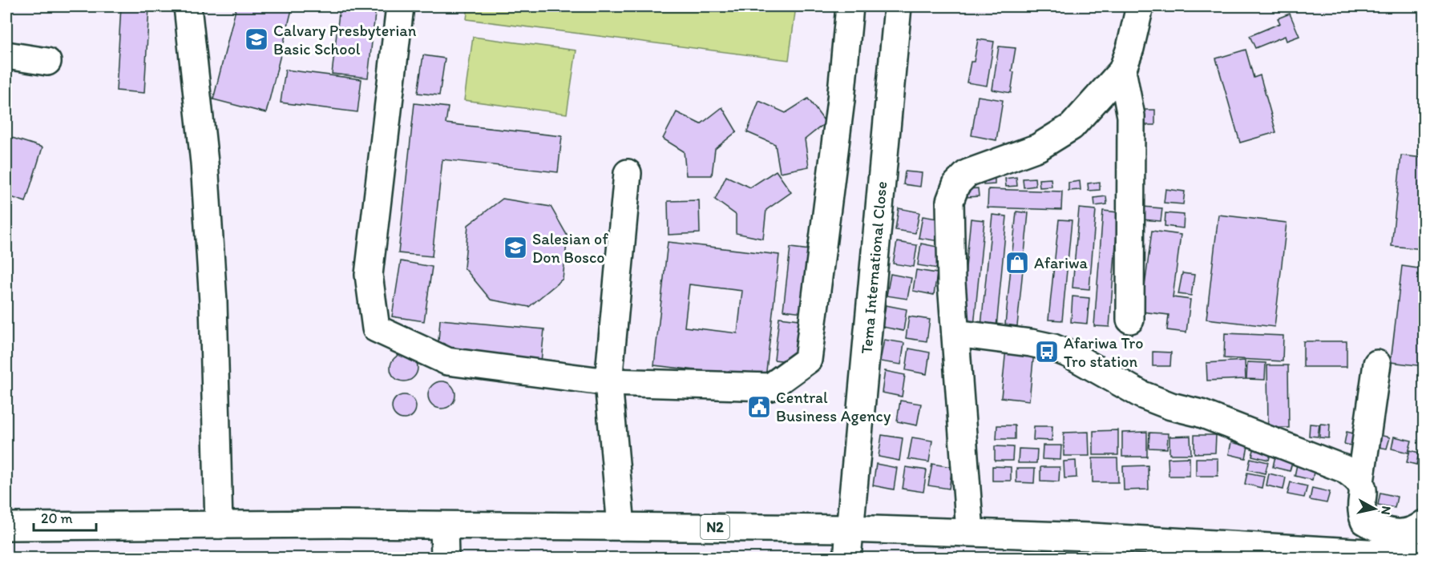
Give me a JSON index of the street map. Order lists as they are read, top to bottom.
{
  "streets": {
    "main road": ["Tema International Close", "N2"]
  },
  "crossings": [
    ["Tema International Close", "N2"]
  ],
  "places": {
    "school or university": ["Calvary Presbyterian Basic School", "Salesian of Don Bosco"],
    "shop": ["Afariwa"],
    "bus stop": ["Afariwa Tro Tro station"],
    "public building": ["Central Business Agency"]
  },
  "scale_bar": "20 m",
  "north": "right"
}
